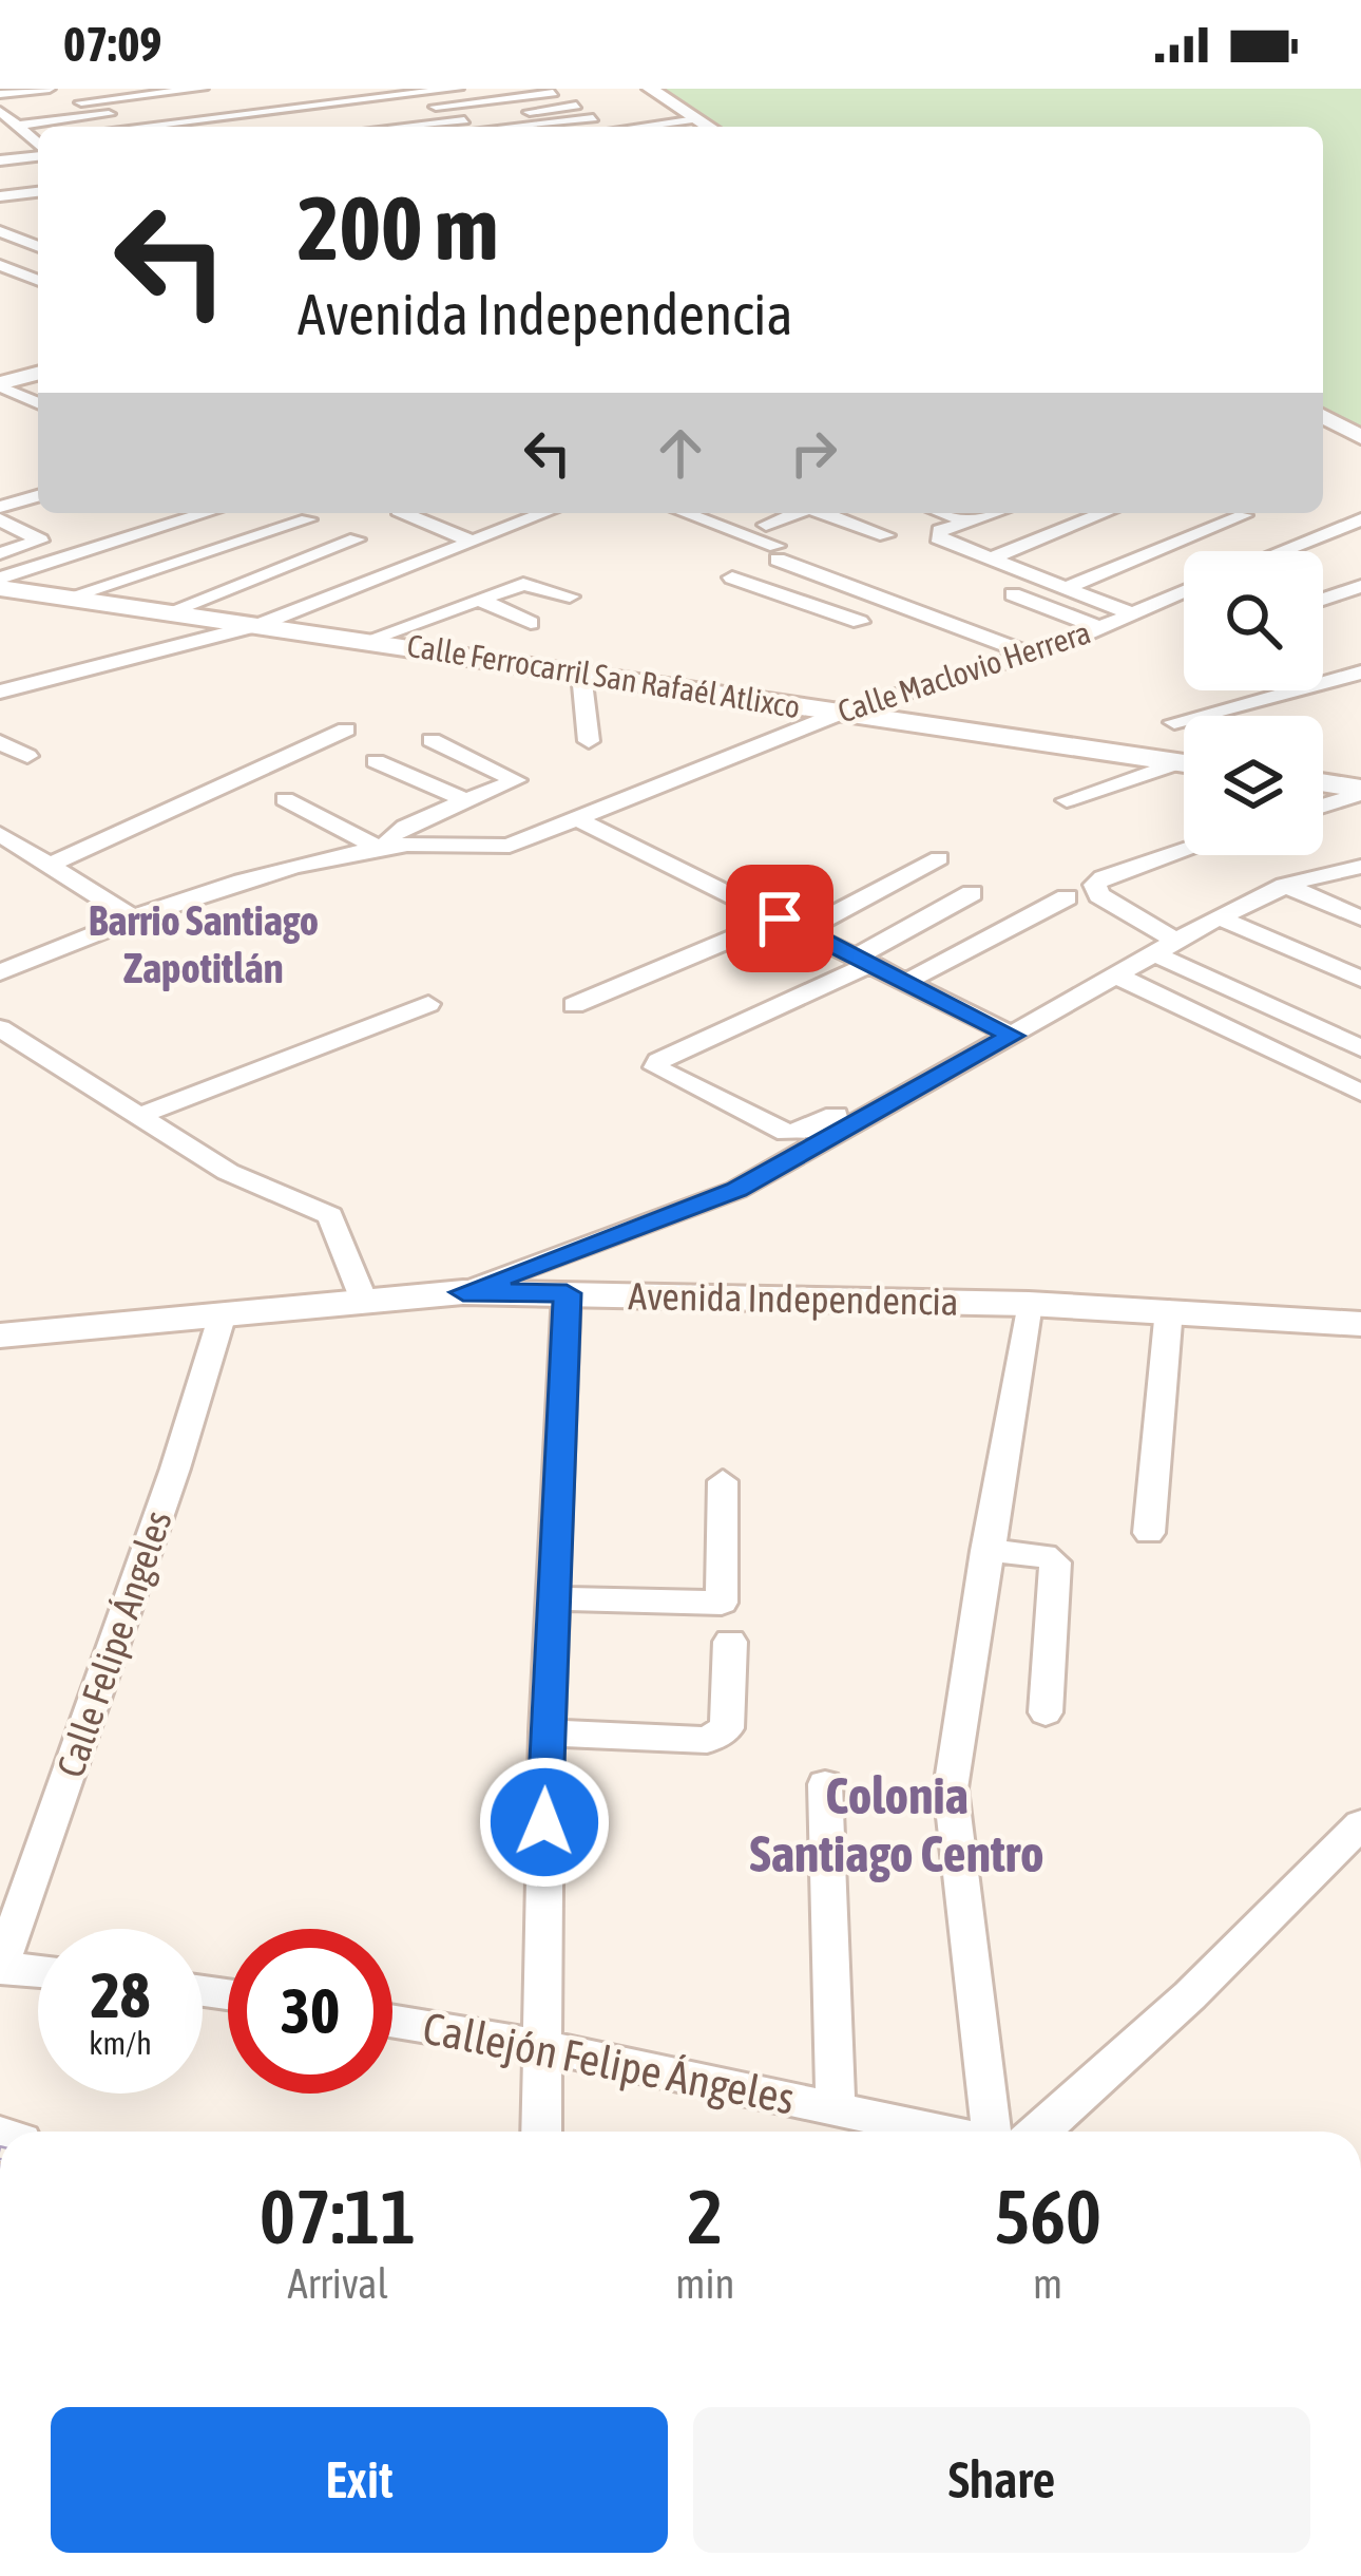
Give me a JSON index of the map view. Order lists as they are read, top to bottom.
{
  "streets": {
    "street": [
      "Calle Maclovio Herrera",
      "Calle Ferrocarril San Rafaél Atlixco",
      "Avenida Independencia",
      "Calle Felipe Ángeles",
      "Callejón Felipe Ángeles"
    ]
  },
  "crossings": [
    ["Calle Maclovio Herrera", "Calle Ferrocarril San Rafaél Atlixco"],
    ["Avenida Independencia", "Calle Felipe Ángeles"]
  ],
  "districts": ["Barrio Santiago Zapotitlán", "Colonia Santiago Centro"],
  "page": {
    "status": "07:09",
    "turn": ["200 m", "Avenida Independencia"],
    "speed": "28 km/h",
    "limit": "30",
    "eta": [
      "07:11",
      "Arrival",
      "2",
      "min",
      "560",
      "m"
    ],
    "buttons": ["Exit", "Share"]
  }
}
